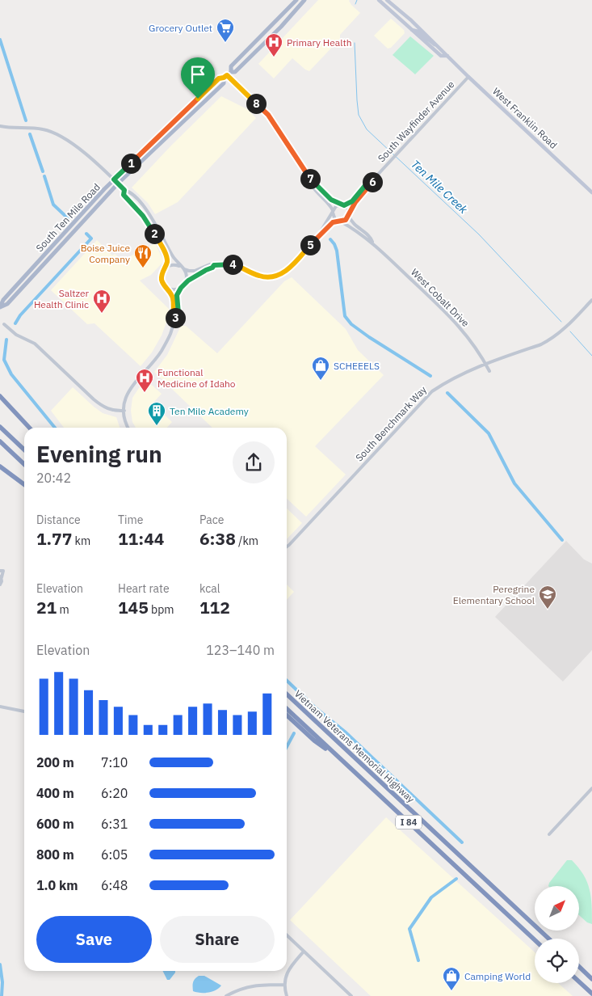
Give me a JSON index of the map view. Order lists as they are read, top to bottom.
{
  "streets": {
    "highway": ["Vietnam Veterans Memorial Highway", "I 84"],
    "main road": ["West Franklin Road", "South Ten Mile Road"],
    "street": ["South Wayfinder Avenue", "West Cobalt Drive", "South Benchmark Way"]
  },
  "crossings": [
    ["West Franklin Road", "South Wayfinder Avenue"],
    ["South Wayfinder Avenue", "West Cobalt Drive"],
    ["West Cobalt Drive", "South Benchmark Way"]
  ],
  "water": ["Ten Mile Creek"],
  "places": {
    "supermarket": ["Grocery Outlet"],
    "hospital": ["Primary Health", "Saltzer Health Clinic", "Functional Medicine of Idaho"],
    "restaurant": ["Boise Juice Company"],
    "shop": ["SCHEEELS", "Camping World"],
    "building": ["Ten Mile Academy"],
    "school or university": ["Peregrine Elementary School"]
  },
  "north": "top right",
  "page": {
    "pins": [
      "8",
      "1",
      "7",
      "6",
      "2",
      "5",
      "4",
      "3"
    ],
    "heading": ["Evening run", "20:42"],
    "stats": [
      ["Distance", "1.77 km"],
      ["Time", "11:44"],
      ["Pace", "6:38 /km"],
      ["Elevation", "21 m"],
      ["Heart rate", "145 bpm"],
      ["kcal", "112"]
    ],
    "chart": ["Elevation", "123–140 m"],
    "list": [
      {
        "name": "200 m",
        "note": "7:10"
      },
      {
        "name": "400 m",
        "note": "6:20"
      },
      {
        "name": "600 m",
        "note": "6:31"
      },
      {
        "name": "800 m",
        "note": "6:05"
      },
      {
        "name": "1.0 km",
        "note": "6:48"
      }
    ],
    "buttons": ["Save", "Share"]
  }
}
